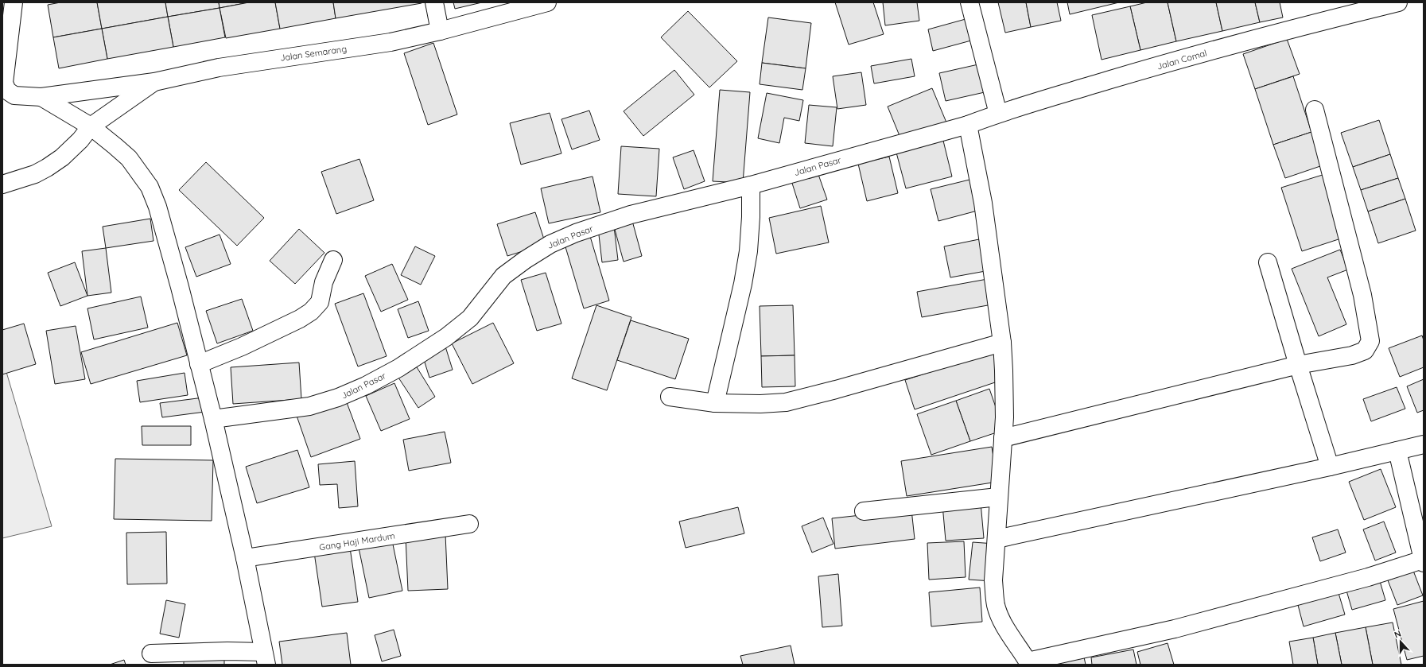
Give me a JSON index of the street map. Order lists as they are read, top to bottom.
{
  "streets": {
    "street": [
      "Jalan Semarang",
      "Jalan Comal",
      "Jalan Pasar",
      "Gang Haji Mardum"
    ]
  },
  "crossings": [
    ["Jalan Comal", "Jalan Pasar"]
  ],
  "north": "top"
}
